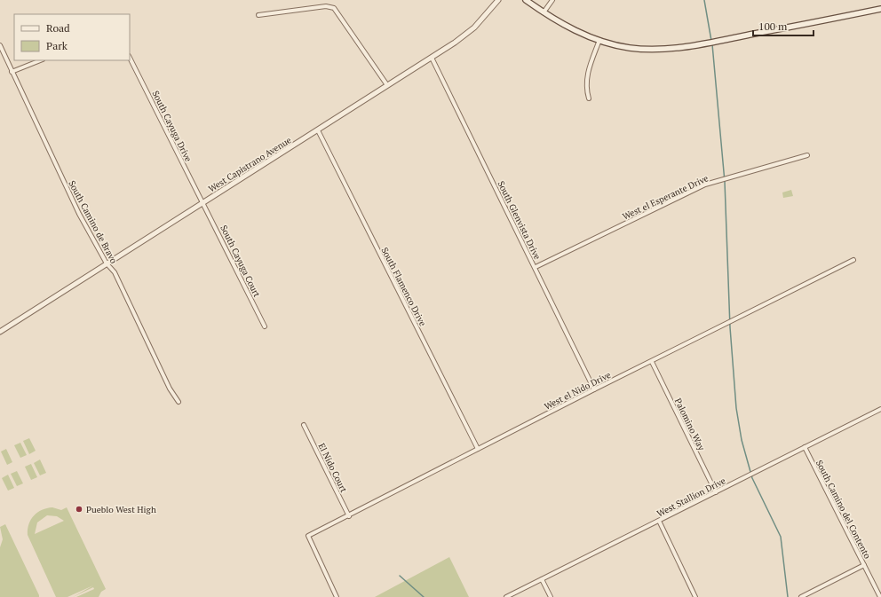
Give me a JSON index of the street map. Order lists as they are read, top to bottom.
{
  "streets": {
    "street": [
      "South Cayuga Drive",
      "West Capistrano Avenue",
      "West el Esperante Drive",
      "South Glenvista Drive",
      "South Camino de Bravo",
      "South Cayuga Court",
      "South Flamenco Drive",
      "West el Nido Drive",
      "Palomino Way",
      "El Nido Court",
      "West Stallion Drive",
      "South Camino del Contento"
    ]
  },
  "crossings": [
    ["South Cayuga Drive", "West Capistrano Avenue"],
    ["South Cayuga Drive", "South Cayuga Court"],
    ["West Capistrano Avenue", "South Glenvista Drive"],
    ["West Capistrano Avenue", "South Camino de Bravo"],
    ["West Capistrano Avenue", "South Cayuga Court"],
    ["West Capistrano Avenue", "South Flamenco Drive"],
    ["West el Esperante Drive", "South Glenvista Drive"],
    ["South Glenvista Drive", "West el Nido Drive"],
    ["South Flamenco Drive", "West el Nido Drive"],
    ["West el Nido Drive", "Palomino Way"],
    ["West el Nido Drive", "El Nido Court"],
    ["Palomino Way", "West Stallion Drive"],
    ["West Stallion Drive", "South Camino del Contento"]
  ],
  "places": ["Pueblo West High"],
  "legend": ["Road", "Park"],
  "scale_bar": "100 m"
}
